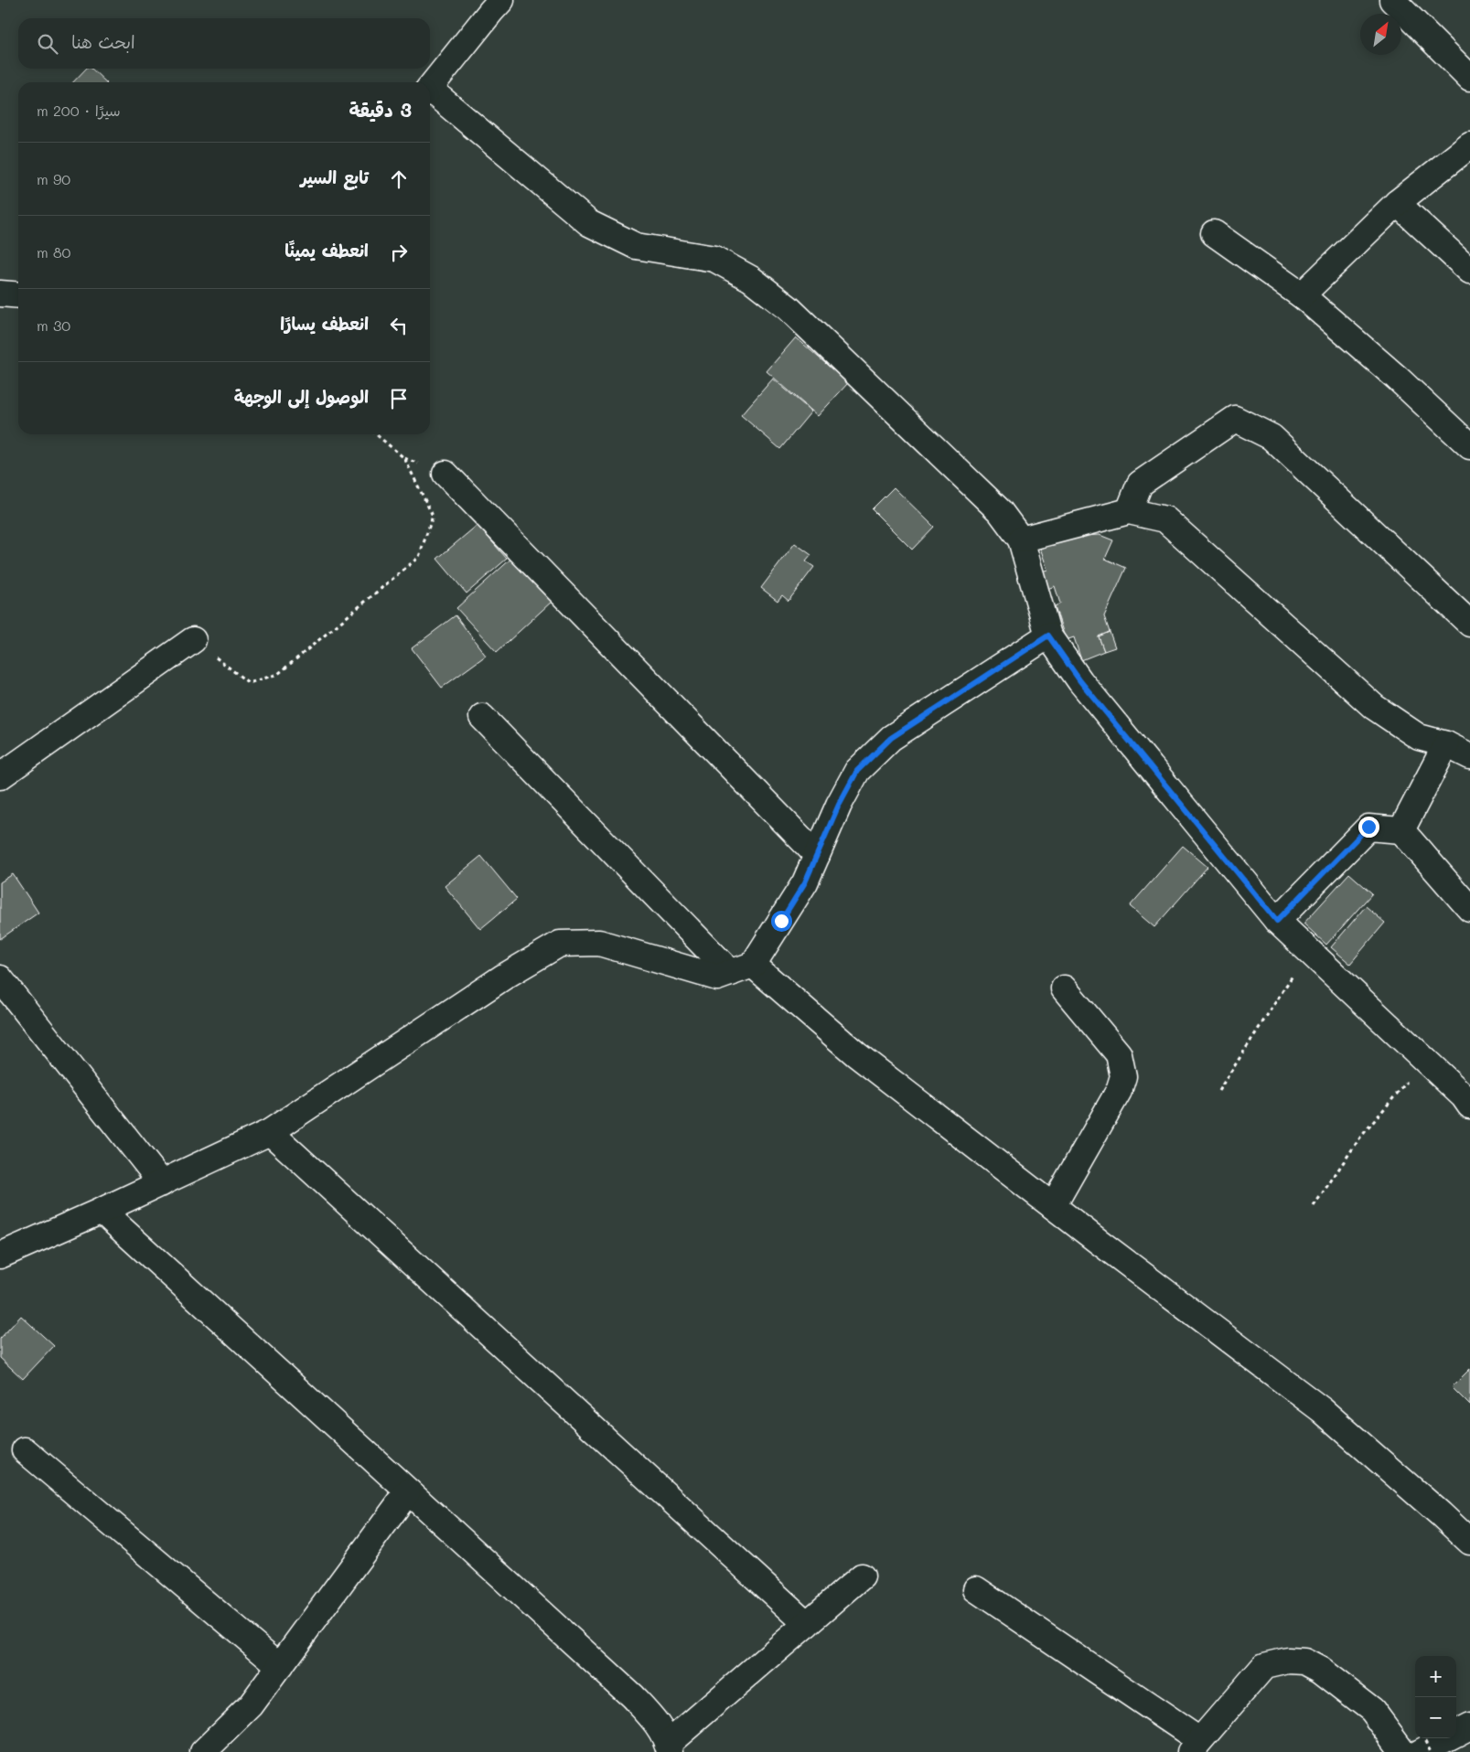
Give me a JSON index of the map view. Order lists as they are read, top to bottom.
{
  "north": "top right",
  "page": {
    "search": "ابحث هنا",
    "heading": ["3 دقيقة", "سيرًا · 200 m"],
    "list": [
      ["تابع السير", "90 m"],
      ["انعطف يمينًا", "80 m"],
      ["انعطف يسارًا", "30 m"],
      "الوصول إلى الوجهة"
    ],
    "map_buttons": ["+", "−"]
  }
}
